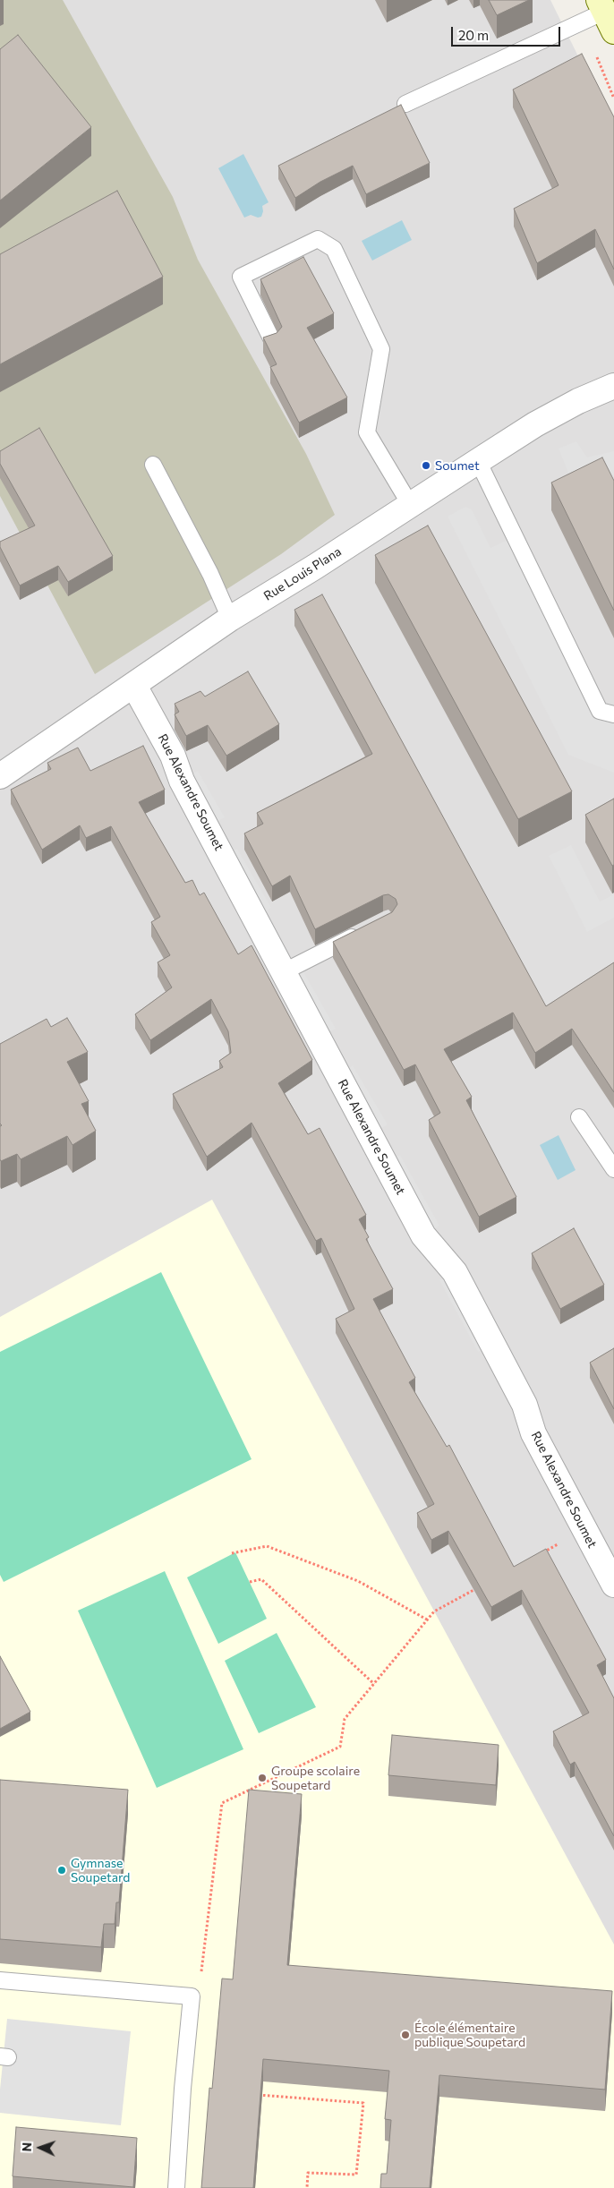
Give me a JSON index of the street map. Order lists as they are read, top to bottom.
{
  "streets": {
    "street": ["Rue Louis Plana", "Rue Alexandre Soumet"]
  },
  "crossings": [
    ["Rue Louis Plana", "Rue Alexandre Soumet"]
  ],
  "places": [
    "Soumet",
    "Groupe scolaire Soupetard",
    "Gymnase Soupetard",
    "École élémentaire publique Soupetard"
  ],
  "scale_bar": "20 m",
  "north": "left"
}
